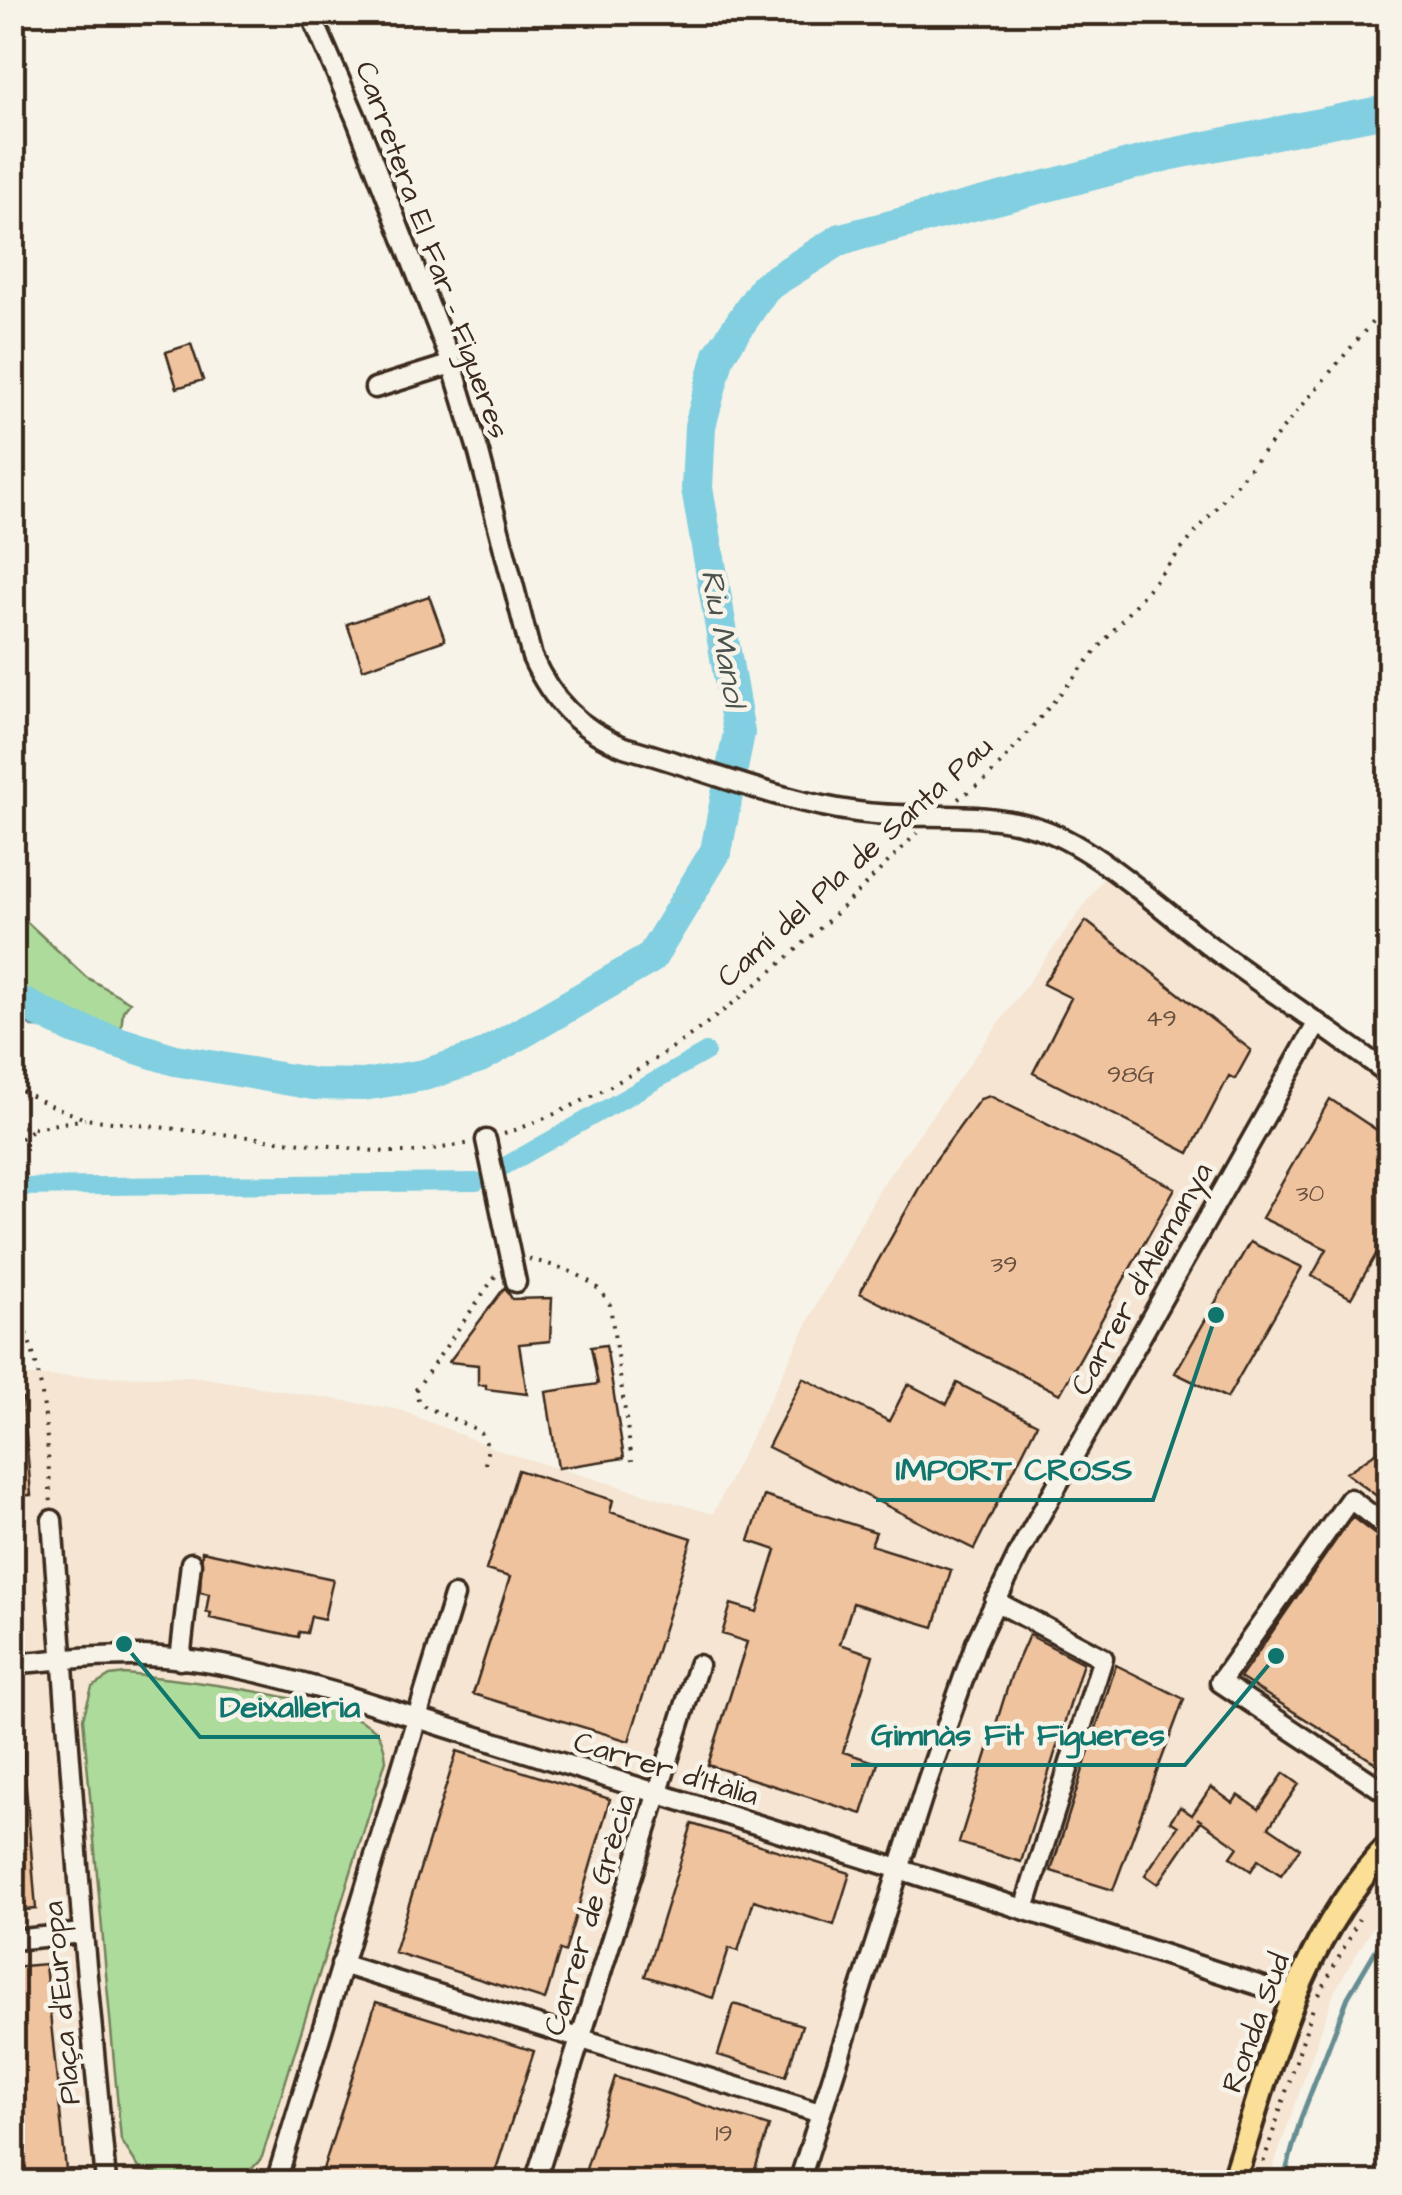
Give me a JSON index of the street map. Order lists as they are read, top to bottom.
{
  "streets": {
    "main road": ["Ronda Sud"],
    "street": [
      "Carretera El Far - Figueres",
      "Carrer d'Alemanya",
      "Carrer d'Itàlia",
      "Carrer de Grècia",
      "Plaça d'Europa"
    ],
    "path": ["Camí del Pla de Santa Pau"]
  },
  "crossings": [
    ["Carretera El Far - Figueres", "Camí del Pla de Santa Pau"],
    ["Carretera El Far - Figueres", "Carrer d'Alemanya"],
    ["Carrer d'Alemanya", "Carrer d'Itàlia"],
    ["Carrer d'Itàlia", "Carrer de Grècia"],
    ["Carrer d'Itàlia", "Plaça d'Europa"],
    ["Carrer d'Itàlia", "Ronda Sud"]
  ],
  "water": ["Riu Manol"],
  "places": ["IMPORT CROSS", "Deixalleria", "Gimnàs Fit Figueres"],
  "house_numbers": [
    "49",
    "98G",
    "30",
    "39",
    "19"
  ]
}
